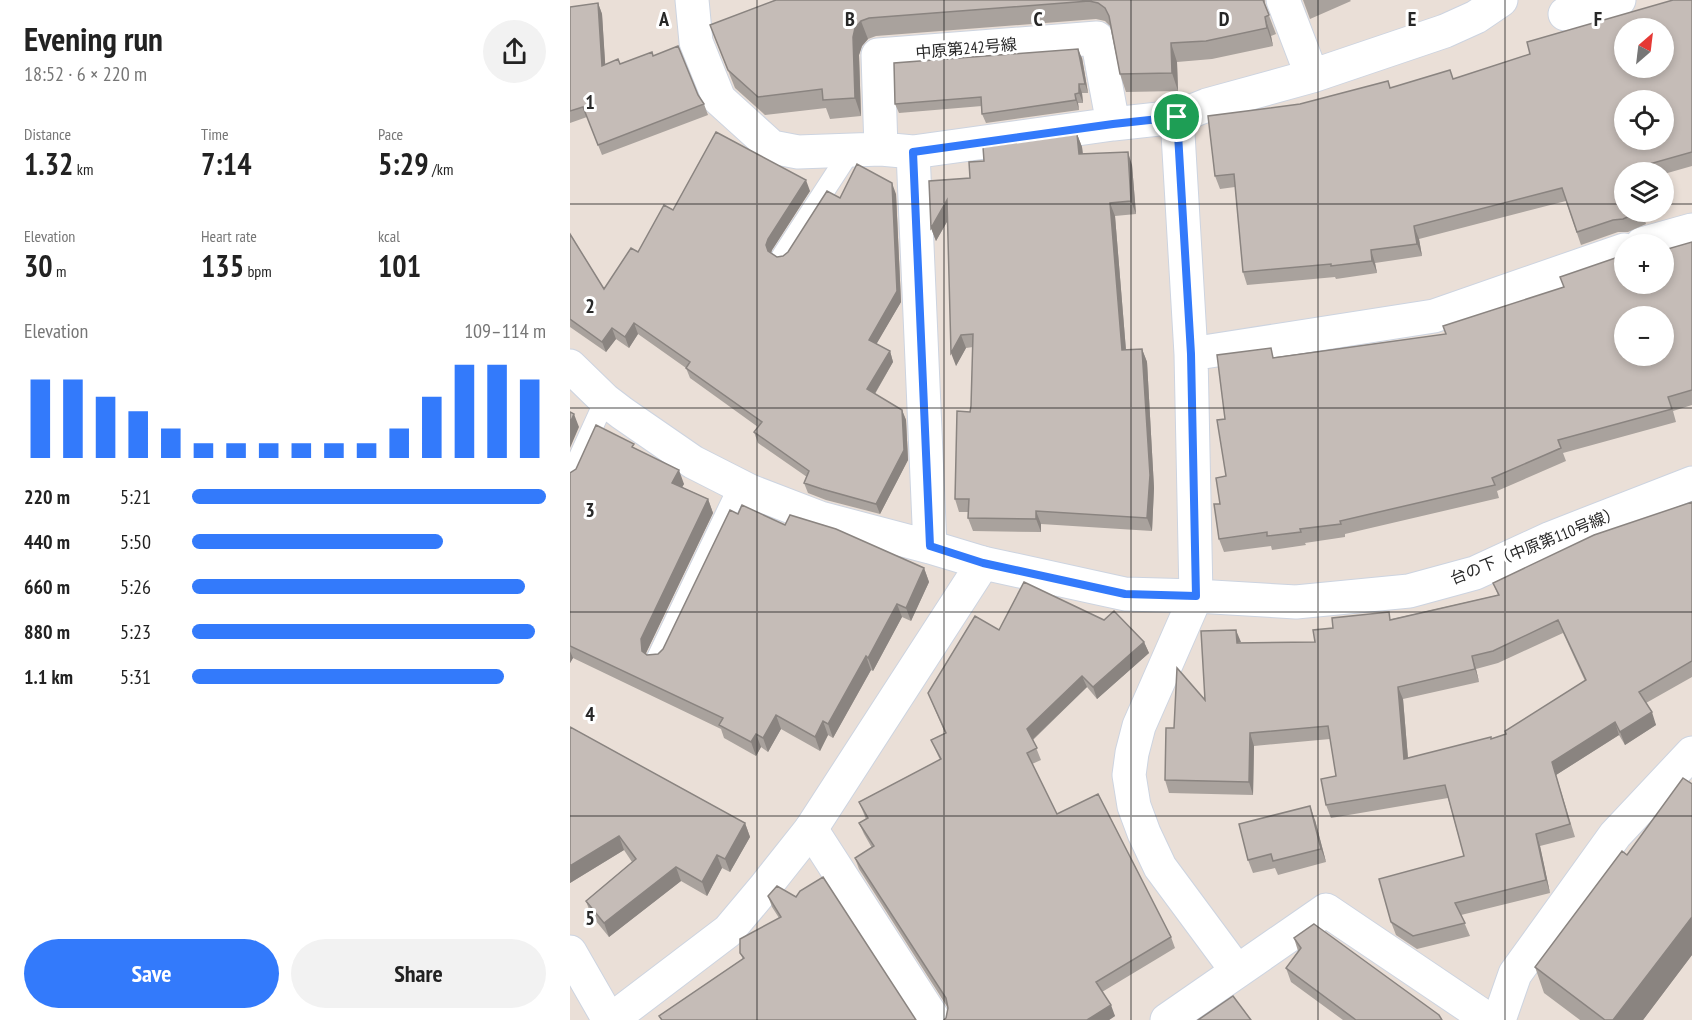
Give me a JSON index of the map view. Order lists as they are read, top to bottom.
{
  "streets": {
    "street": ["中原第242号線", "台の下（中原第110号線）"]
  },
  "north": "top right",
  "page": {
    "heading": ["Evening run", "18:52 · 6 × 220 m"],
    "map_buttons": ["+", "−"],
    "stats": [
      ["Distance", "1.32 km"],
      ["Time", "7:14"],
      ["Pace", "5:29 /km"],
      ["Elevation", "30 m"],
      ["Heart rate", "135 bpm"],
      ["kcal", "101"]
    ],
    "chart": ["Elevation", "109–114 m"],
    "list": [
      {
        "name": "220 m",
        "note": "5:21"
      },
      {
        "name": "440 m",
        "note": "5:50"
      },
      {
        "name": "660 m",
        "note": "5:26"
      },
      {
        "name": "880 m",
        "note": "5:23"
      },
      {
        "name": "1.1 km",
        "note": "5:31"
      }
    ],
    "buttons": ["Save", "Share"]
  },
  "grid": {
    "columns": [
      "A",
      "B",
      "C",
      "D",
      "E",
      "F"
    ],
    "rows": [
      "1",
      "2",
      "3",
      "4",
      "5"
    ]
  }
}
